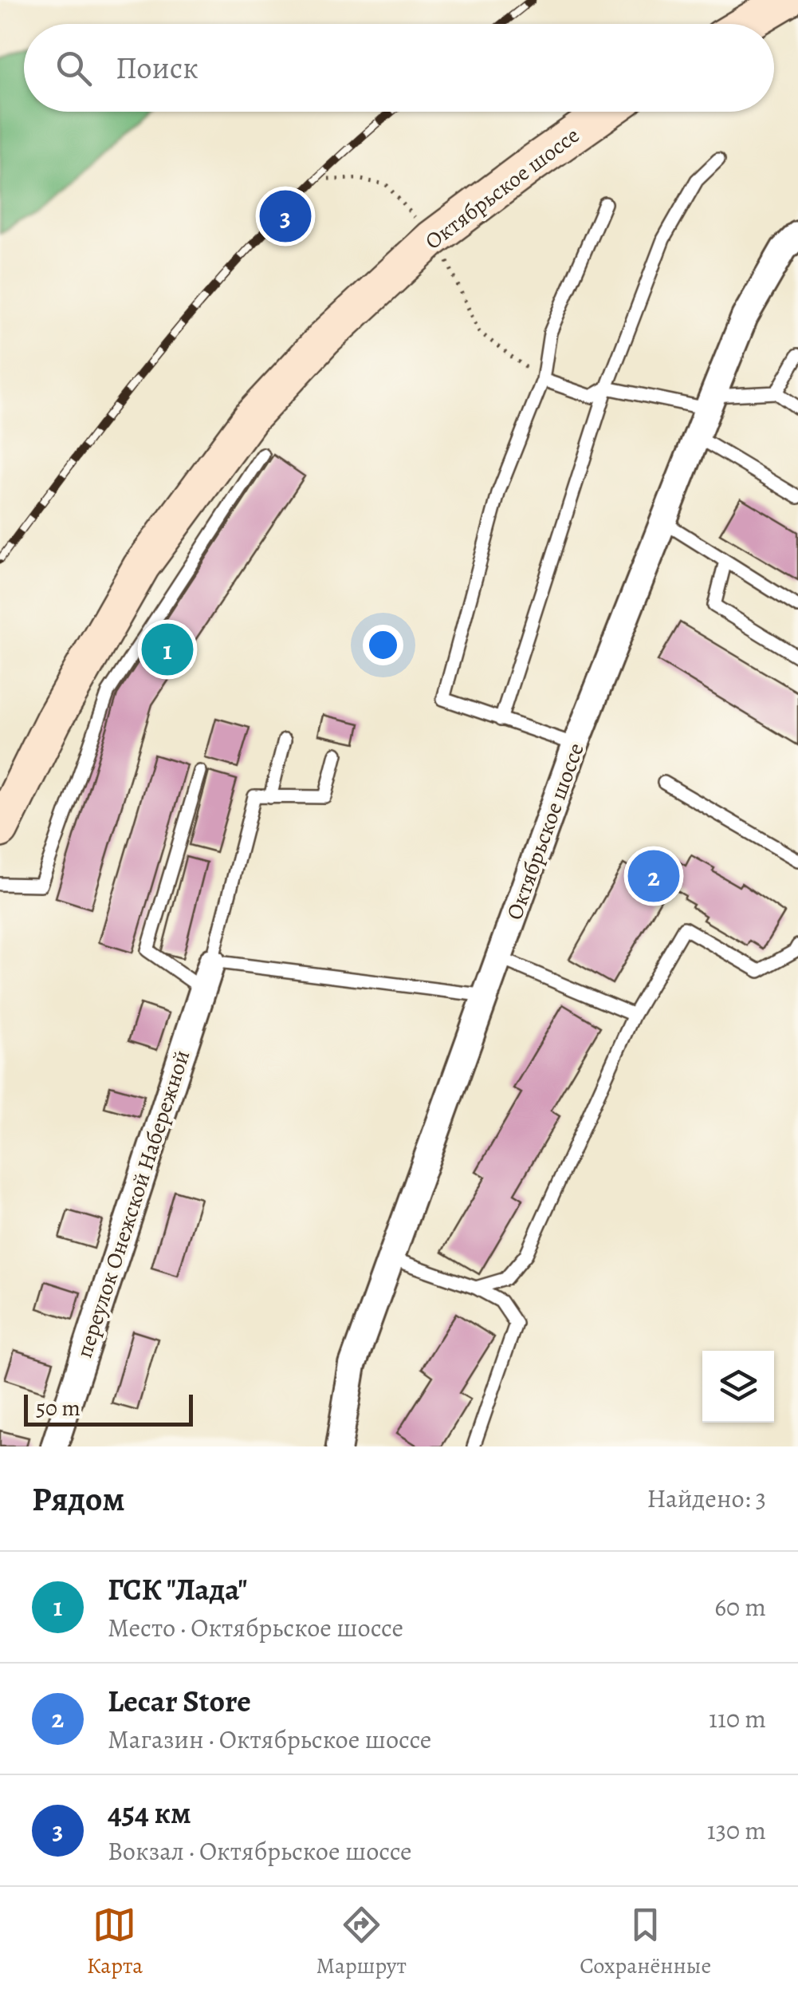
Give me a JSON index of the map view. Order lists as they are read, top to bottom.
{
  "streets": {
    "main road": ["Октябрьское шоссе"],
    "street": ["переулок Онежской Набережной"]
  },
  "scale_bar": "50 m",
  "page": {
    "search": "Поиск",
    "pins": ["3", "1", "2"],
    "scale": "50 m",
    "heading": ["Рядом", "Найдено: 3"],
    "list": [
      {
        "mark": "1",
        "name": "ГСК \"Лада\"",
        "note": "Место · Октябрьское шоссе",
        "value": "60 m"
      },
      {
        "mark": "2",
        "name": "Lecar Store",
        "note": "Магазин · Октябрьское шоссе",
        "value": "110 m"
      },
      {
        "mark": "3",
        "name": "454 км",
        "note": "Вокзал · Октябрьское шоссе",
        "value": "130 m"
      }
    ],
    "nav": ["Карта", "Маршрут", "Сохранённые"]
  }
}
